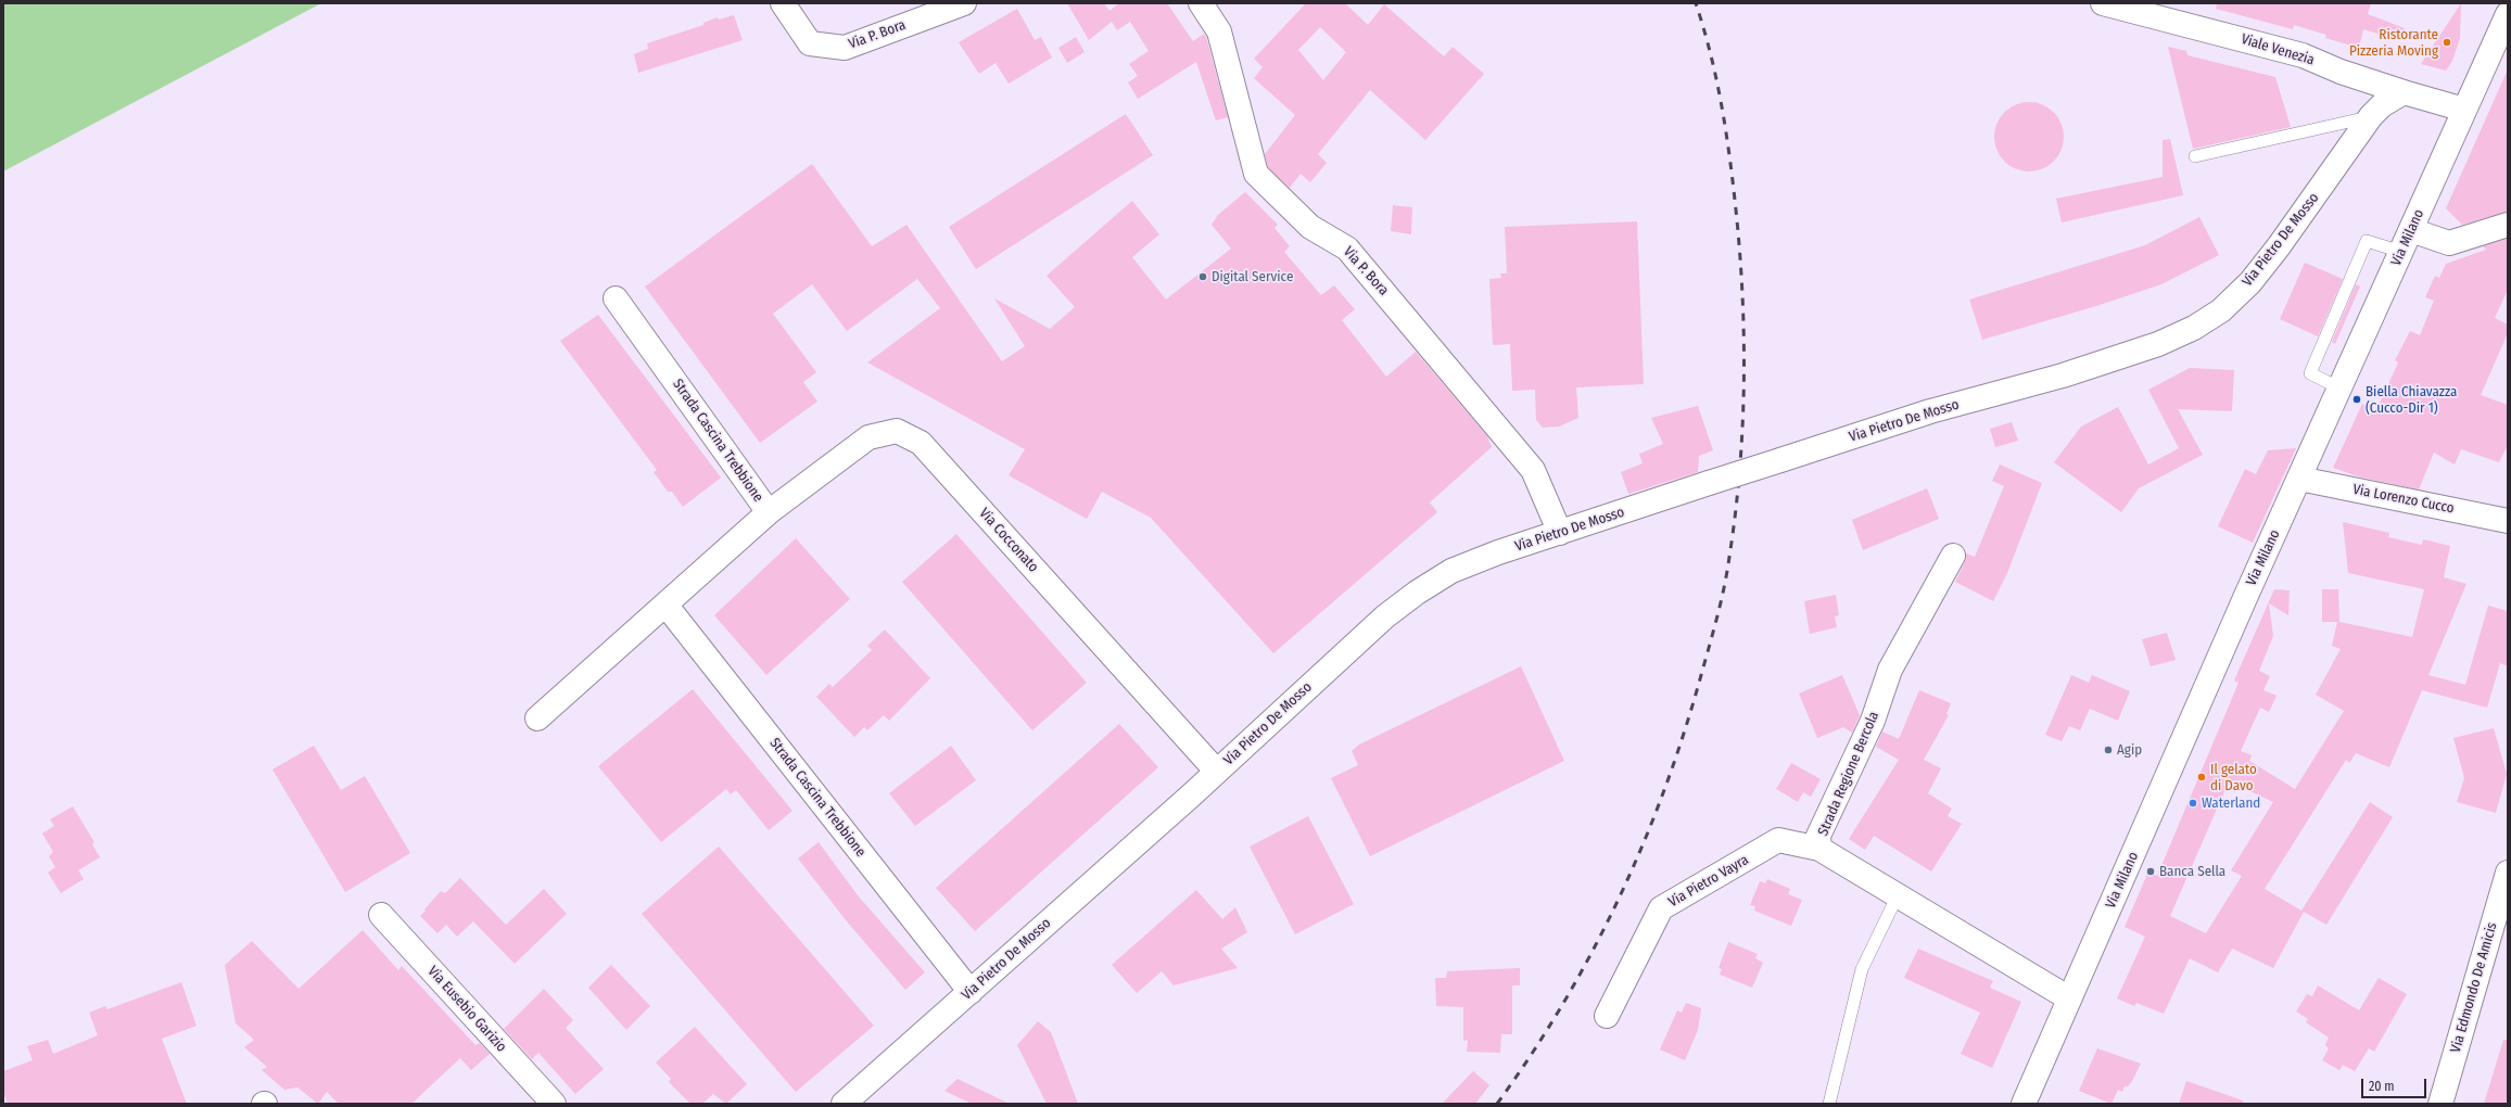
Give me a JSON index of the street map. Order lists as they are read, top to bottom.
{
  "streets": {
    "street": [
      "Via P. Bora",
      "Viale Venezia",
      "Via Milano",
      "Via Pietro De Mosso",
      "Strada Cascina Trebbione",
      "Via Lorenzo Cucco",
      "Via Cocconato",
      "Strada Regione Bercola",
      "Via Pietro Vayra",
      "Via Edmondo De Amicis",
      "Via Eusebio Garizio"
    ]
  },
  "crossings": [
    ["Via P. Bora", "Via Pietro De Mosso"],
    ["Viale Venezia", "Via Pietro De Mosso"],
    ["Via Milano", "Via Lorenzo Cucco"],
    ["Via Milano", "Strada Regione Bercola"],
    ["Via Pietro De Mosso", "Strada Cascina Trebbione"],
    ["Via Pietro De Mosso", "Via Cocconato"],
    ["Strada Cascina Trebbione", "Via Cocconato"],
    ["Strada Regione Bercola", "Via Pietro Vayra"]
  ],
  "places": [
    "Ristorante Pizzeria Moving",
    "Digital Service",
    "Biella Chiavazza (Cucco-Dir 1)",
    "Agip",
    "Il gelato di Davo",
    "Waterland",
    "Banca Sella"
  ],
  "scale_bar": "20 m"
}
